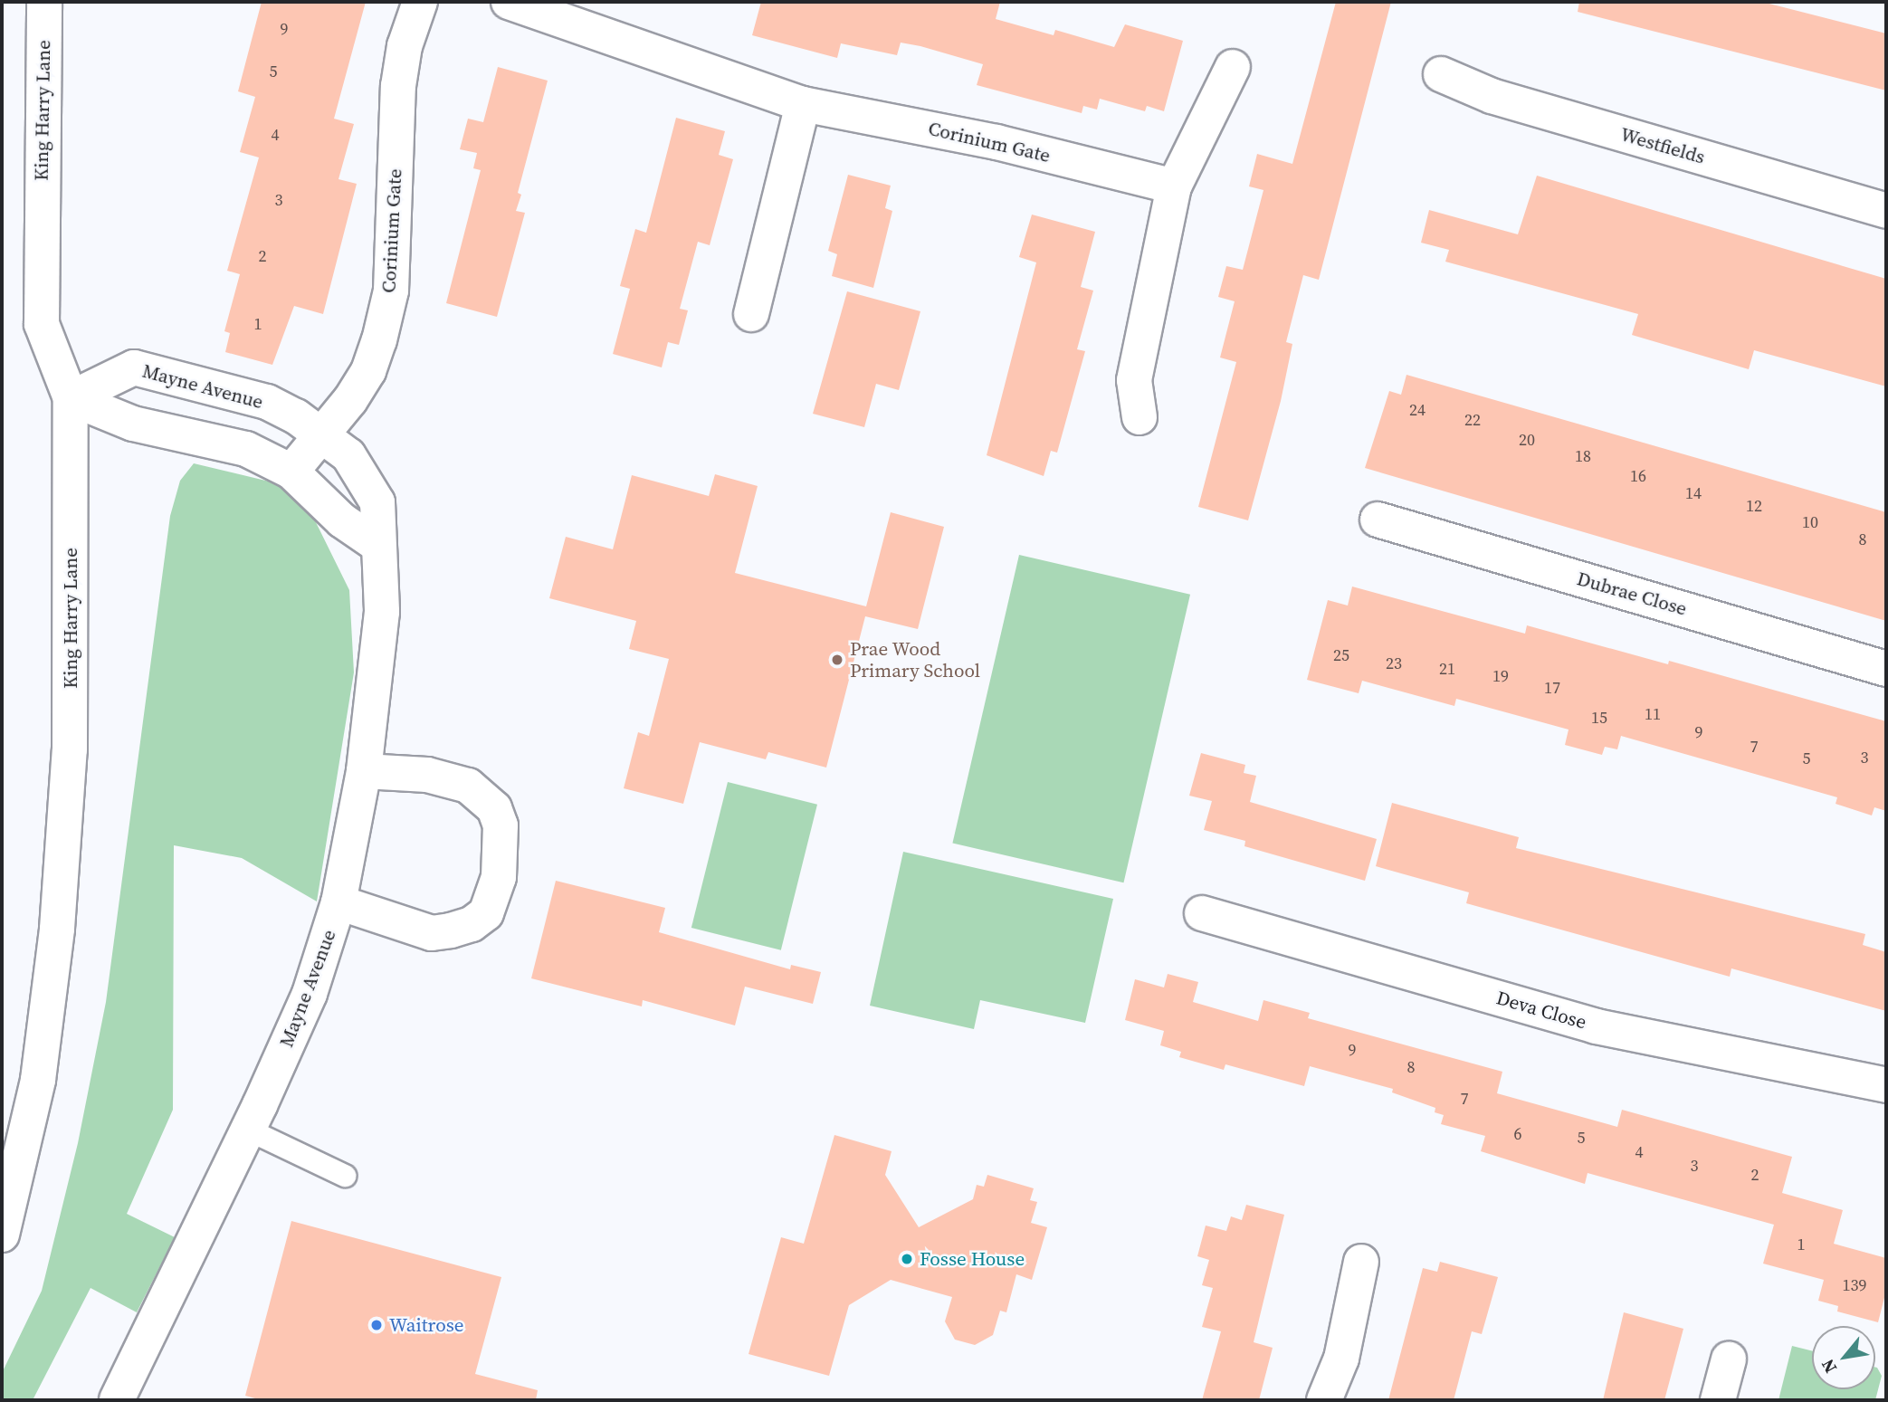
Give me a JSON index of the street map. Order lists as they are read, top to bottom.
{
  "streets": {
    "street": [
      "King Harry Lane",
      "Corinium Gate",
      "Westfields",
      "Mayne Avenue",
      "Dubrae Close",
      "Deva Close"
    ]
  },
  "crossings": [
    ["King Harry Lane", "Mayne Avenue"],
    ["Corinium Gate", "Mayne Avenue"]
  ],
  "places": ["Prae Wood Primary School", "Fosse House", "Waitrose"],
  "house_numbers": [
    "9",
    "5",
    "4",
    "3",
    "2",
    "1",
    "24",
    "22",
    "20",
    "18",
    "16",
    "14",
    "12",
    "10",
    "8",
    "25",
    "23",
    "21",
    "19",
    "17",
    "11",
    "15",
    "9",
    "7",
    "3",
    "5",
    "9",
    "8",
    "7",
    "6",
    "5",
    "4",
    "3",
    "2",
    "1",
    "139"
  ],
  "north": "bottom left"
}
